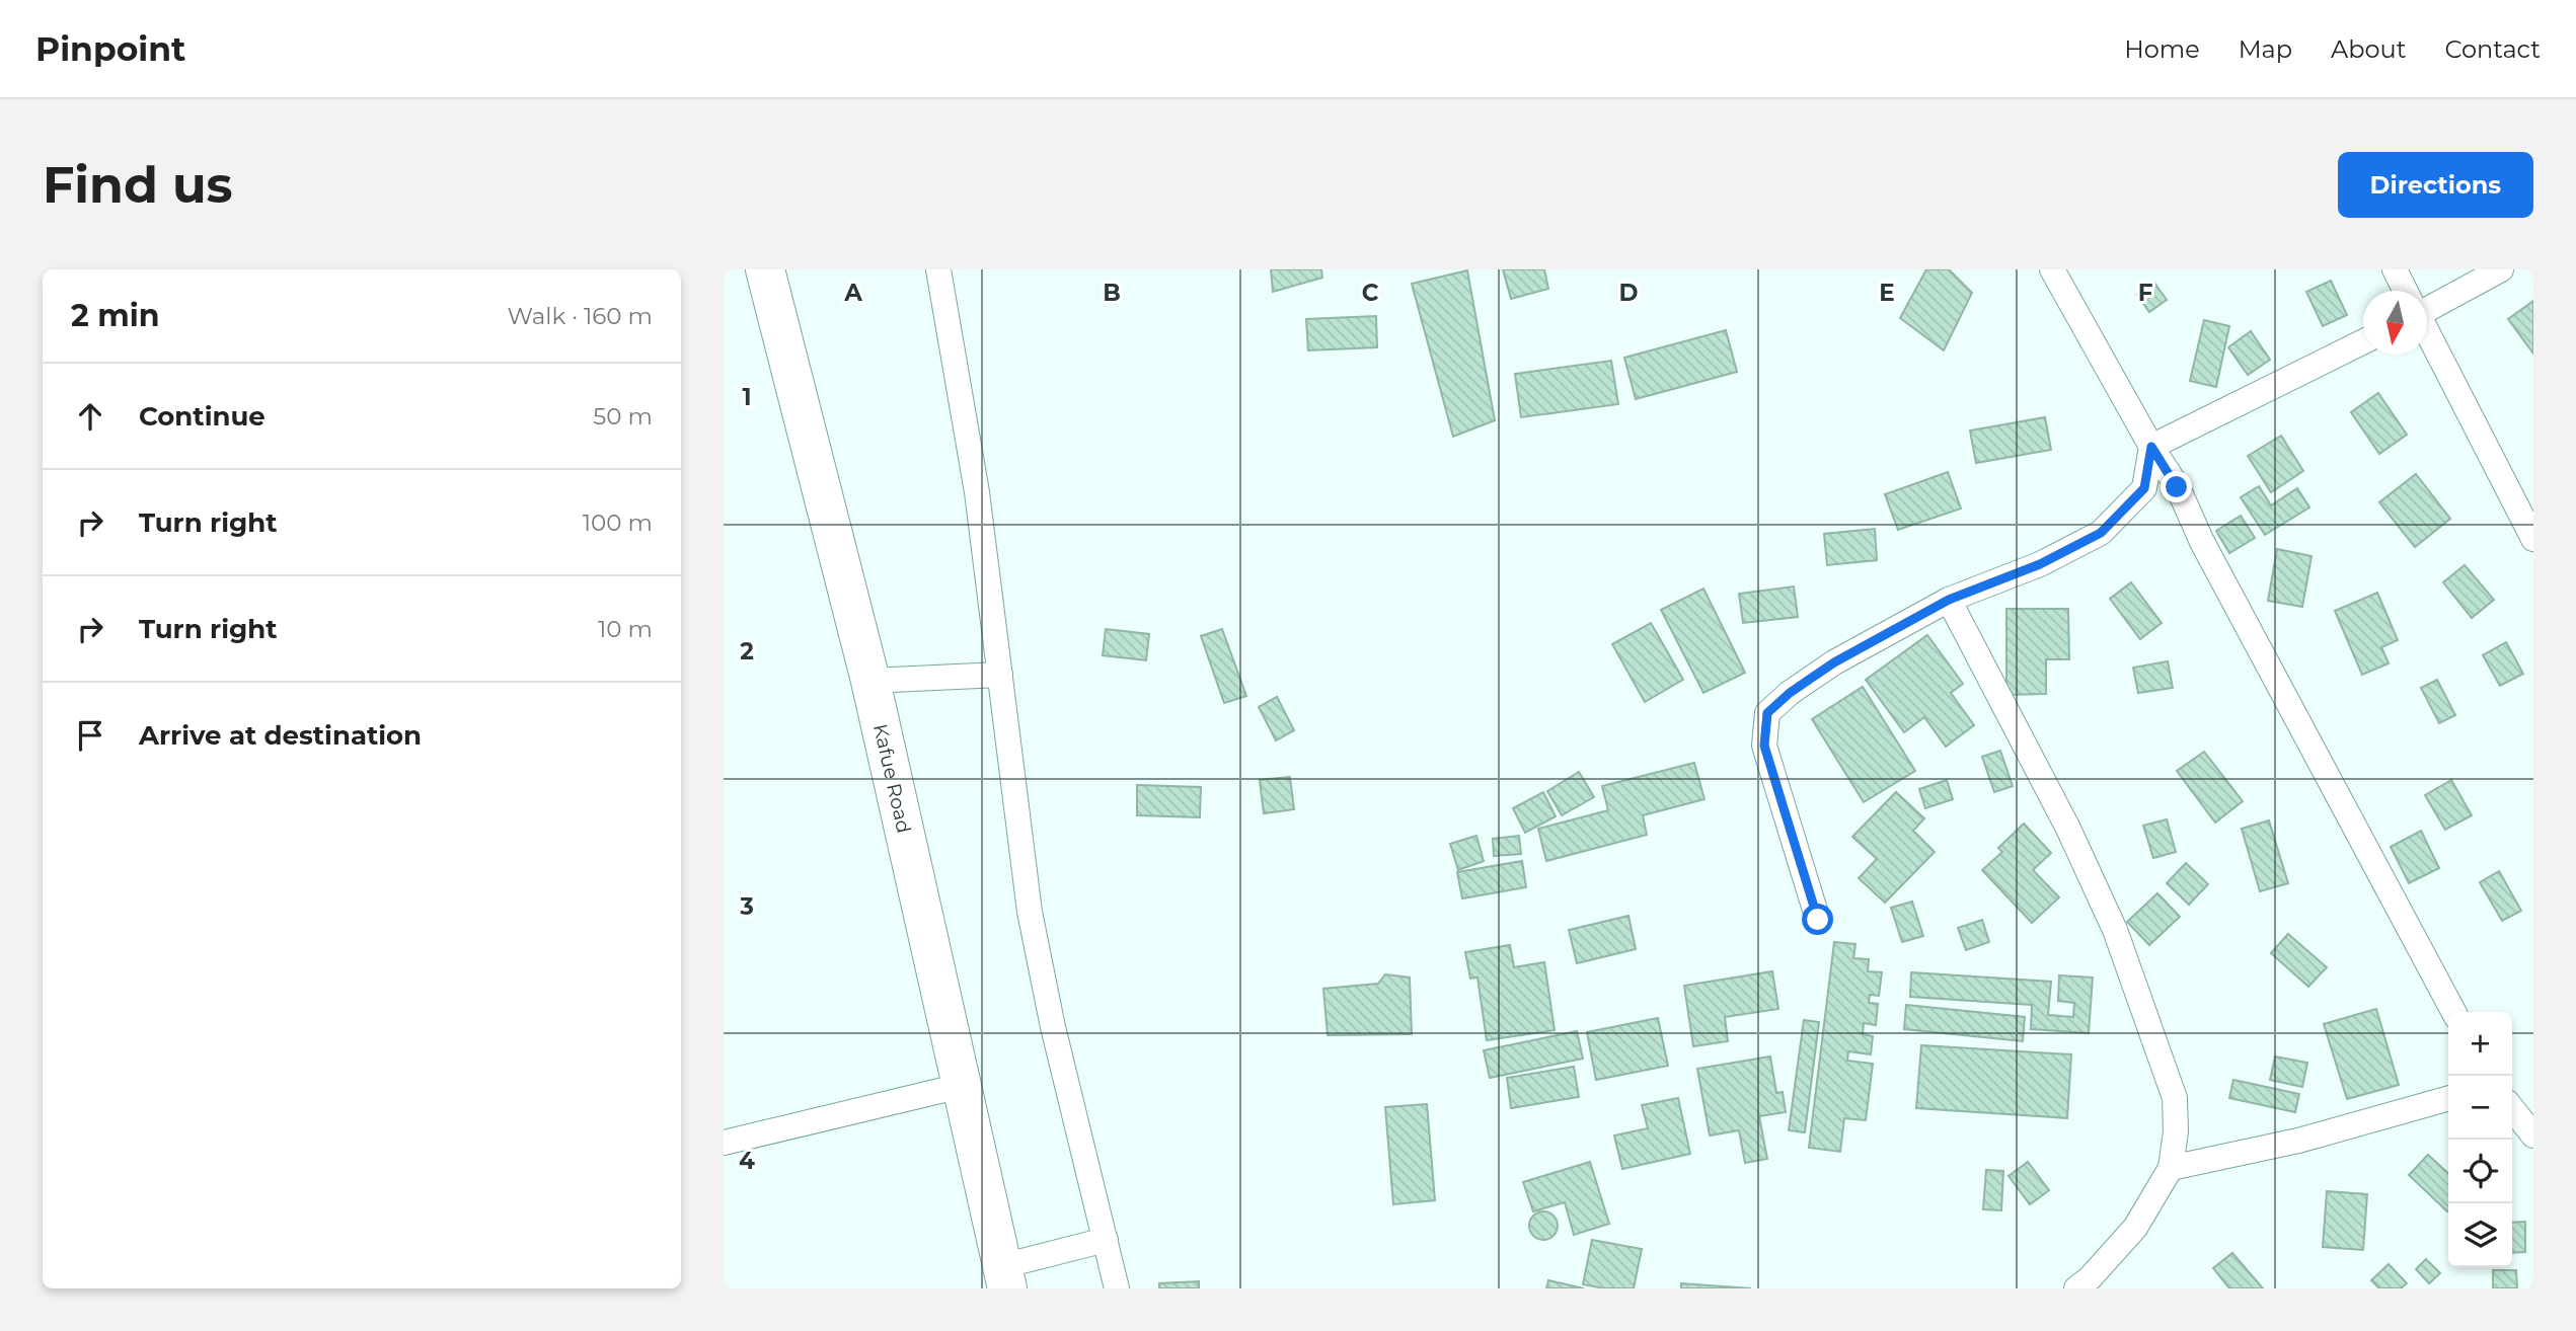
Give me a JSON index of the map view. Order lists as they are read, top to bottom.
{
  "streets": {
    "highway": ["Kafue Road"]
  },
  "north": "bottom",
  "page": {
    "header": "Pinpoint",
    "nav": [
      "Home",
      "Map",
      "About",
      "Contact"
    ],
    "buttons": "Directions",
    "title": "Find us",
    "heading": ["2 min", "Walk · 160 m"],
    "list": [
      ["Continue", "50 m"],
      ["Turn right", "100 m"],
      ["Turn right", "10 m"],
      "Arrive at destination"
    ],
    "map_buttons": ["+", "−"]
  },
  "grid": {
    "columns": [
      "A",
      "B",
      "C",
      "D",
      "E",
      "F"
    ],
    "rows": [
      "1",
      "2",
      "3",
      "4"
    ]
  }
}
